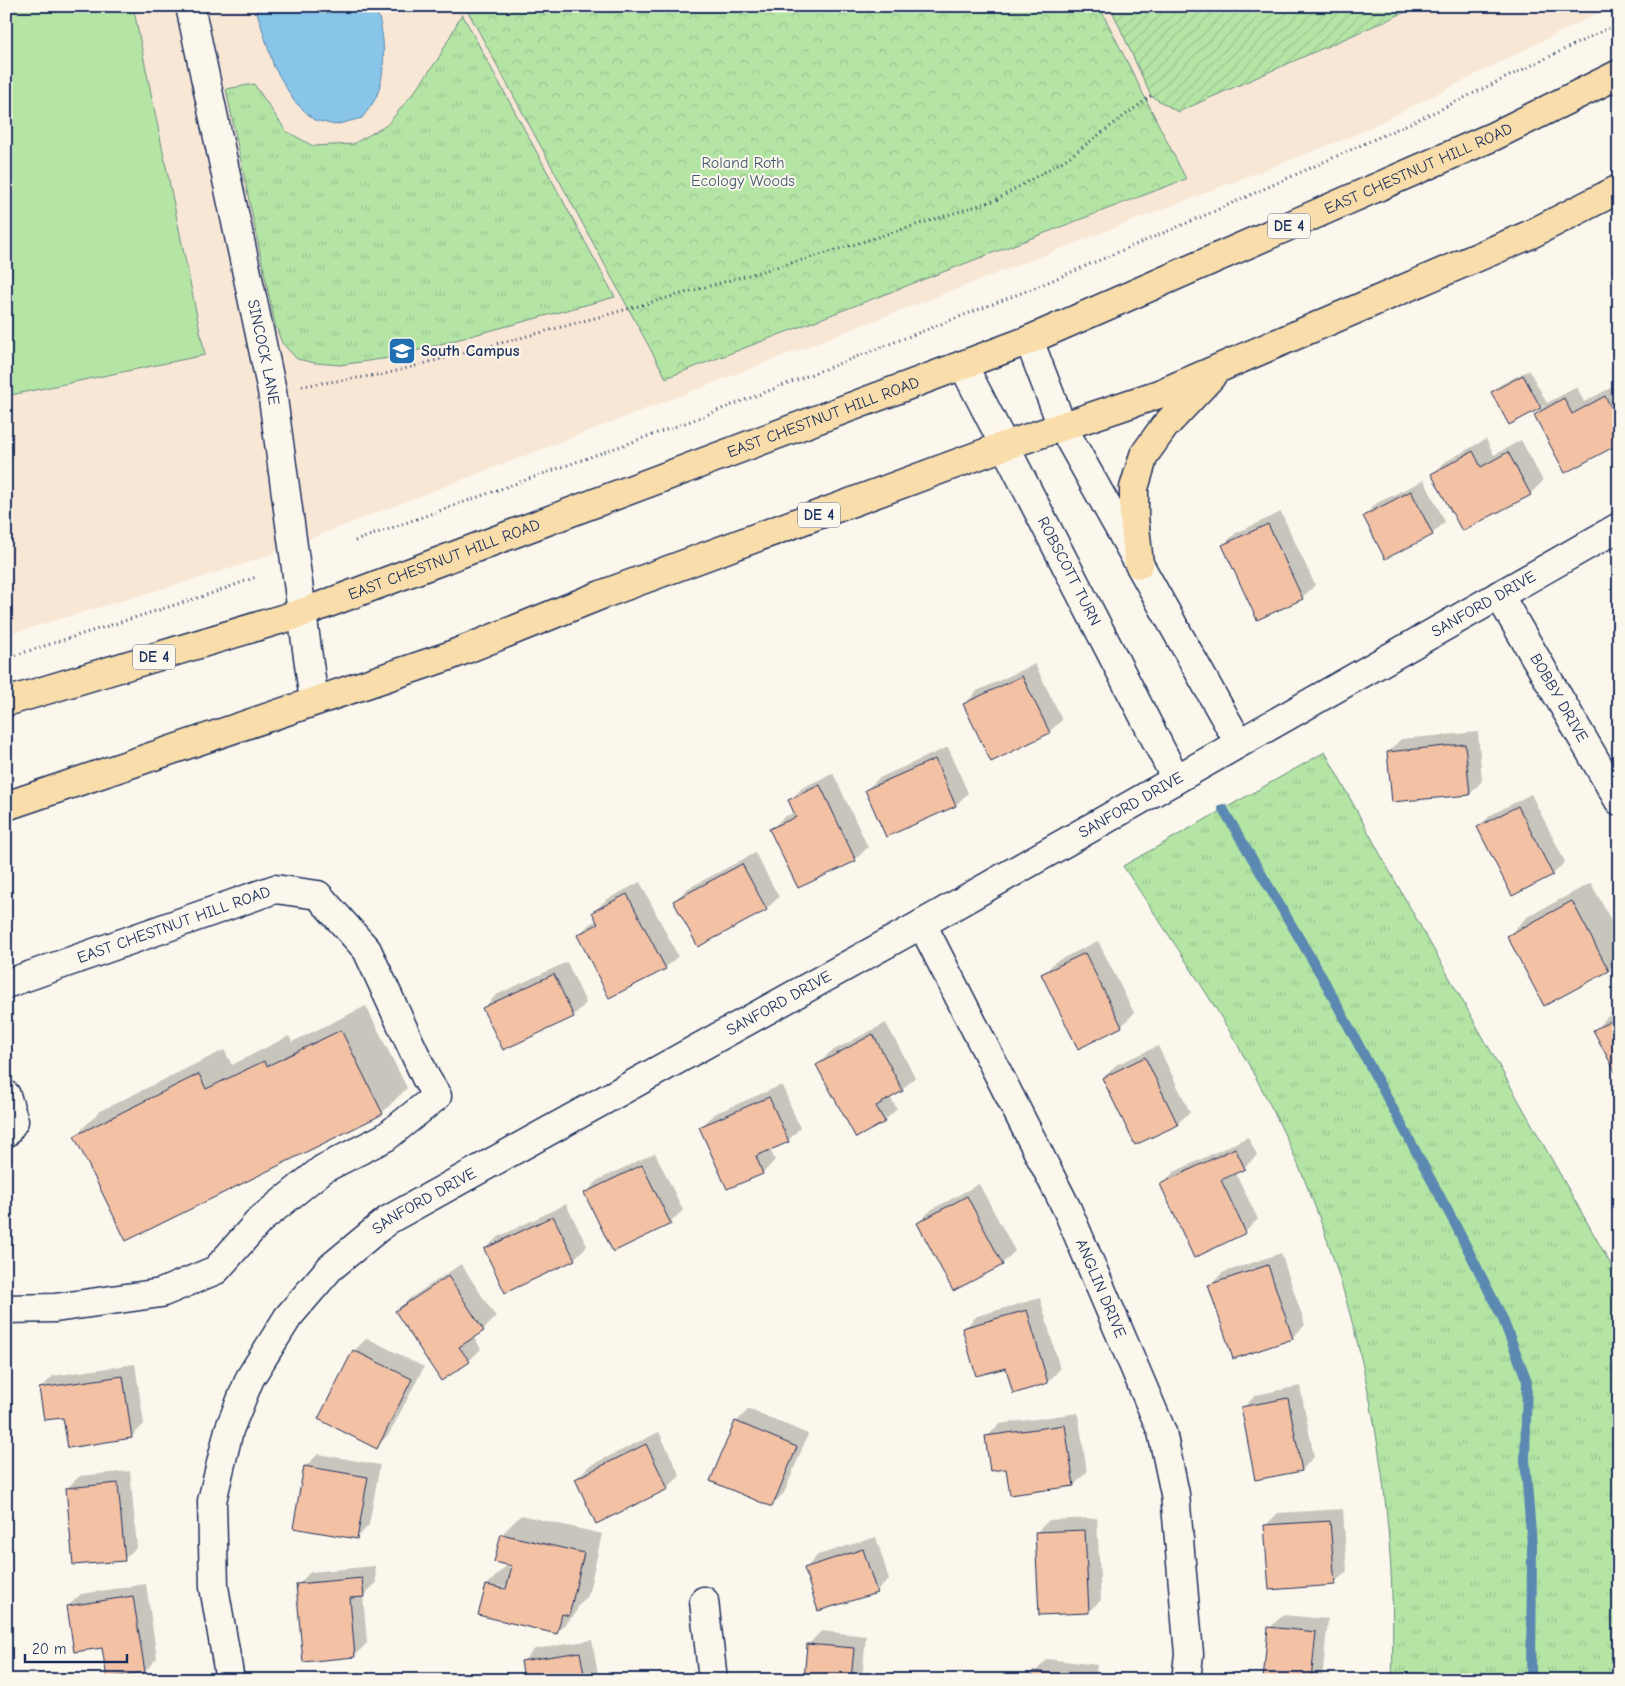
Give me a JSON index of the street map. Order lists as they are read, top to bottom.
{
  "streets": {
    "main road": ["EAST CHESTNUT HILL ROAD", "DE 4"],
    "street": [
      "SINCOCK LANE",
      "ROBSCOTT TURN",
      "SANFORD DRIVE",
      "BOBBY DRIVE",
      "ANGLIN DRIVE"
    ]
  },
  "crossings": [
    ["EAST CHESTNUT HILL ROAD", "SINCOCK LANE"],
    ["EAST CHESTNUT HILL ROAD", "ROBSCOTT TURN"],
    ["DE 4", "SINCOCK LANE"],
    ["DE 4", "ROBSCOTT TURN"],
    ["ROBSCOTT TURN", "SANFORD DRIVE"],
    ["SANFORD DRIVE", "BOBBY DRIVE"],
    ["SANFORD DRIVE", "ANGLIN DRIVE"]
  ],
  "parks": ["Roland Roth Ecology Woods"],
  "places": {
    "school or university": ["South Campus"]
  },
  "scale_bar": "20 m"
}
